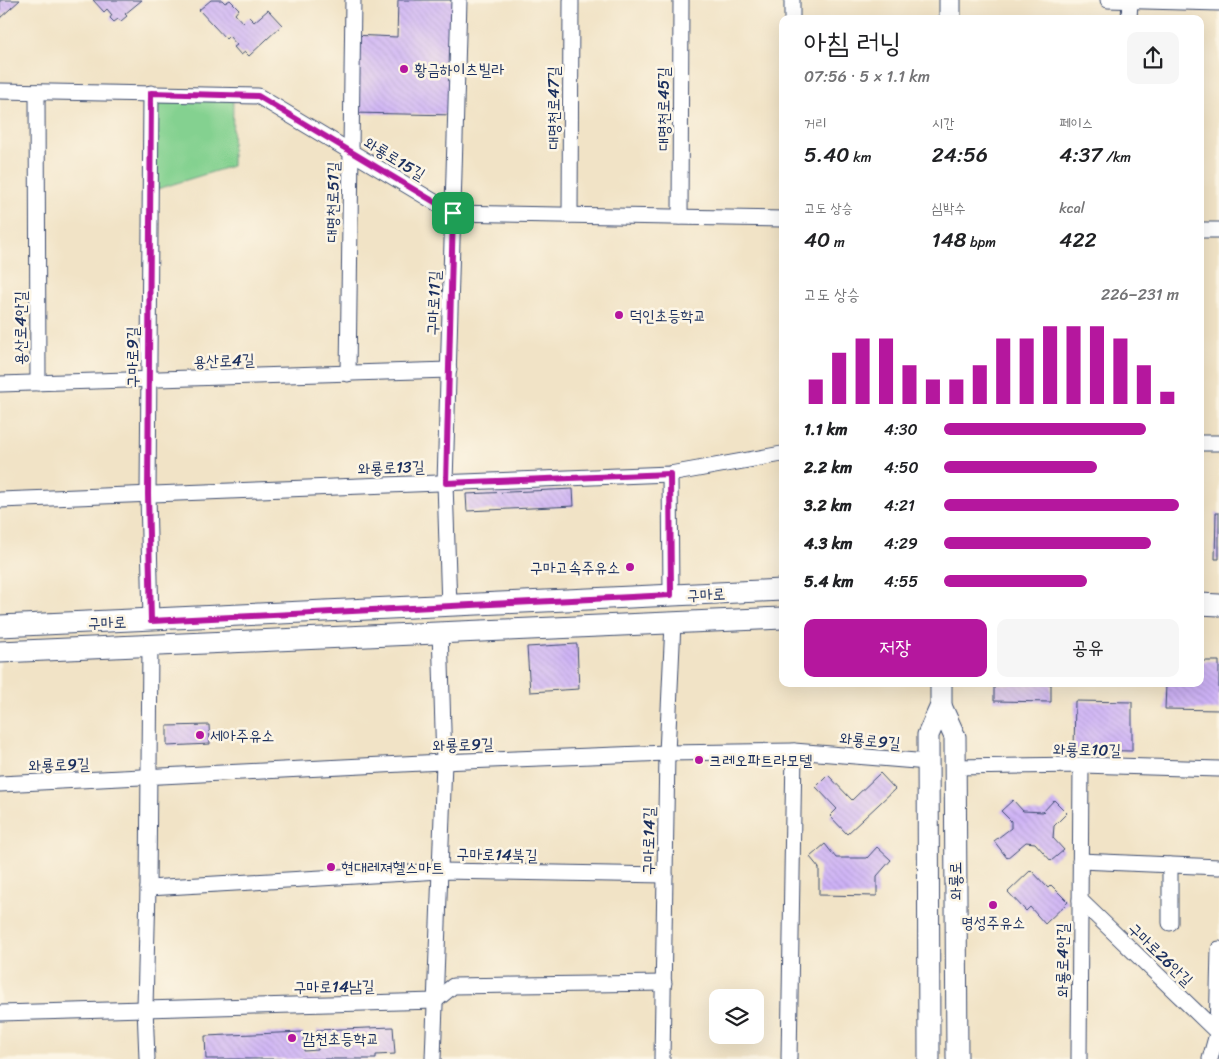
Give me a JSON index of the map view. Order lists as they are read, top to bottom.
{
  "streets": {
    "main road": ["구마로", "와룡로"],
    "street": [
      "대명천로47길",
      "대명천로45길",
      "와룡로15길",
      "대명천로51길",
      "구마로11길",
      "용산로4안길",
      "구마로9길",
      "용산로4길",
      "와룡로13길",
      "와룡로9길",
      "와룡로10길",
      "구마로14길",
      "구마로14북길",
      "구마로26안길",
      "와룡로4안길",
      "구마로14남길"
    ]
  },
  "crossings": [
    ["대명천로47길", "와룡로15길"],
    ["대명천로45길", "와룡로15길"],
    ["와룡로15길", "대명천로51길"],
    ["와룡로15길", "구마로11길"],
    ["와룡로15길", "용산로4안길"],
    ["와룡로15길", "구마로9길"],
    ["대명천로51길", "용산로4길"],
    ["구마로11길", "용산로4길"],
    ["구마로11길", "와룡로13길"],
    ["구마로11길", "구마로"],
    ["용산로4안길", "용산로4길"],
    ["구마로9길", "용산로4길"],
    ["구마로9길", "와룡로13길"],
    ["구마로9길", "구마로"],
    ["구마로", "구마로14길"],
    ["와룡로9길", "구마로14길"],
    ["와룡로9길", "와룡로"],
    ["와룡로10길", "와룡로"],
    ["와룡로10길", "와룡로4안길"],
    ["구마로14길", "구마로14북길"],
    ["구마로26안길", "와룡로4안길"]
  ],
  "places": [
    "황금하이츠빌라",
    "덕인초등학교",
    "구마고속주유소",
    "세아주유소",
    "크레오파트라모텔",
    "현대레져헬스마트",
    "명성주유소",
    "감천초등학교"
  ],
  "page": {
    "heading": ["아침 러닝", "07:56 · 5 × 1.1 km"],
    "stats": [
      ["거리", "5.40 km"],
      ["시간", "24:56"],
      ["페이스", "4:37 /km"],
      ["고도 상승", "40 m"],
      ["심박수", "148 bpm"],
      ["kcal", "422"]
    ],
    "chart": ["고도 상승", "226–231 m"],
    "list": [
      {
        "name": "1.1 km",
        "note": "4:30"
      },
      {
        "name": "2.2 km",
        "note": "4:50"
      },
      {
        "name": "3.2 km",
        "note": "4:21"
      },
      {
        "name": "4.3 km",
        "note": "4:29"
      },
      {
        "name": "5.4 km",
        "note": "4:55"
      }
    ],
    "buttons": ["저장", "공유"]
  }
}
